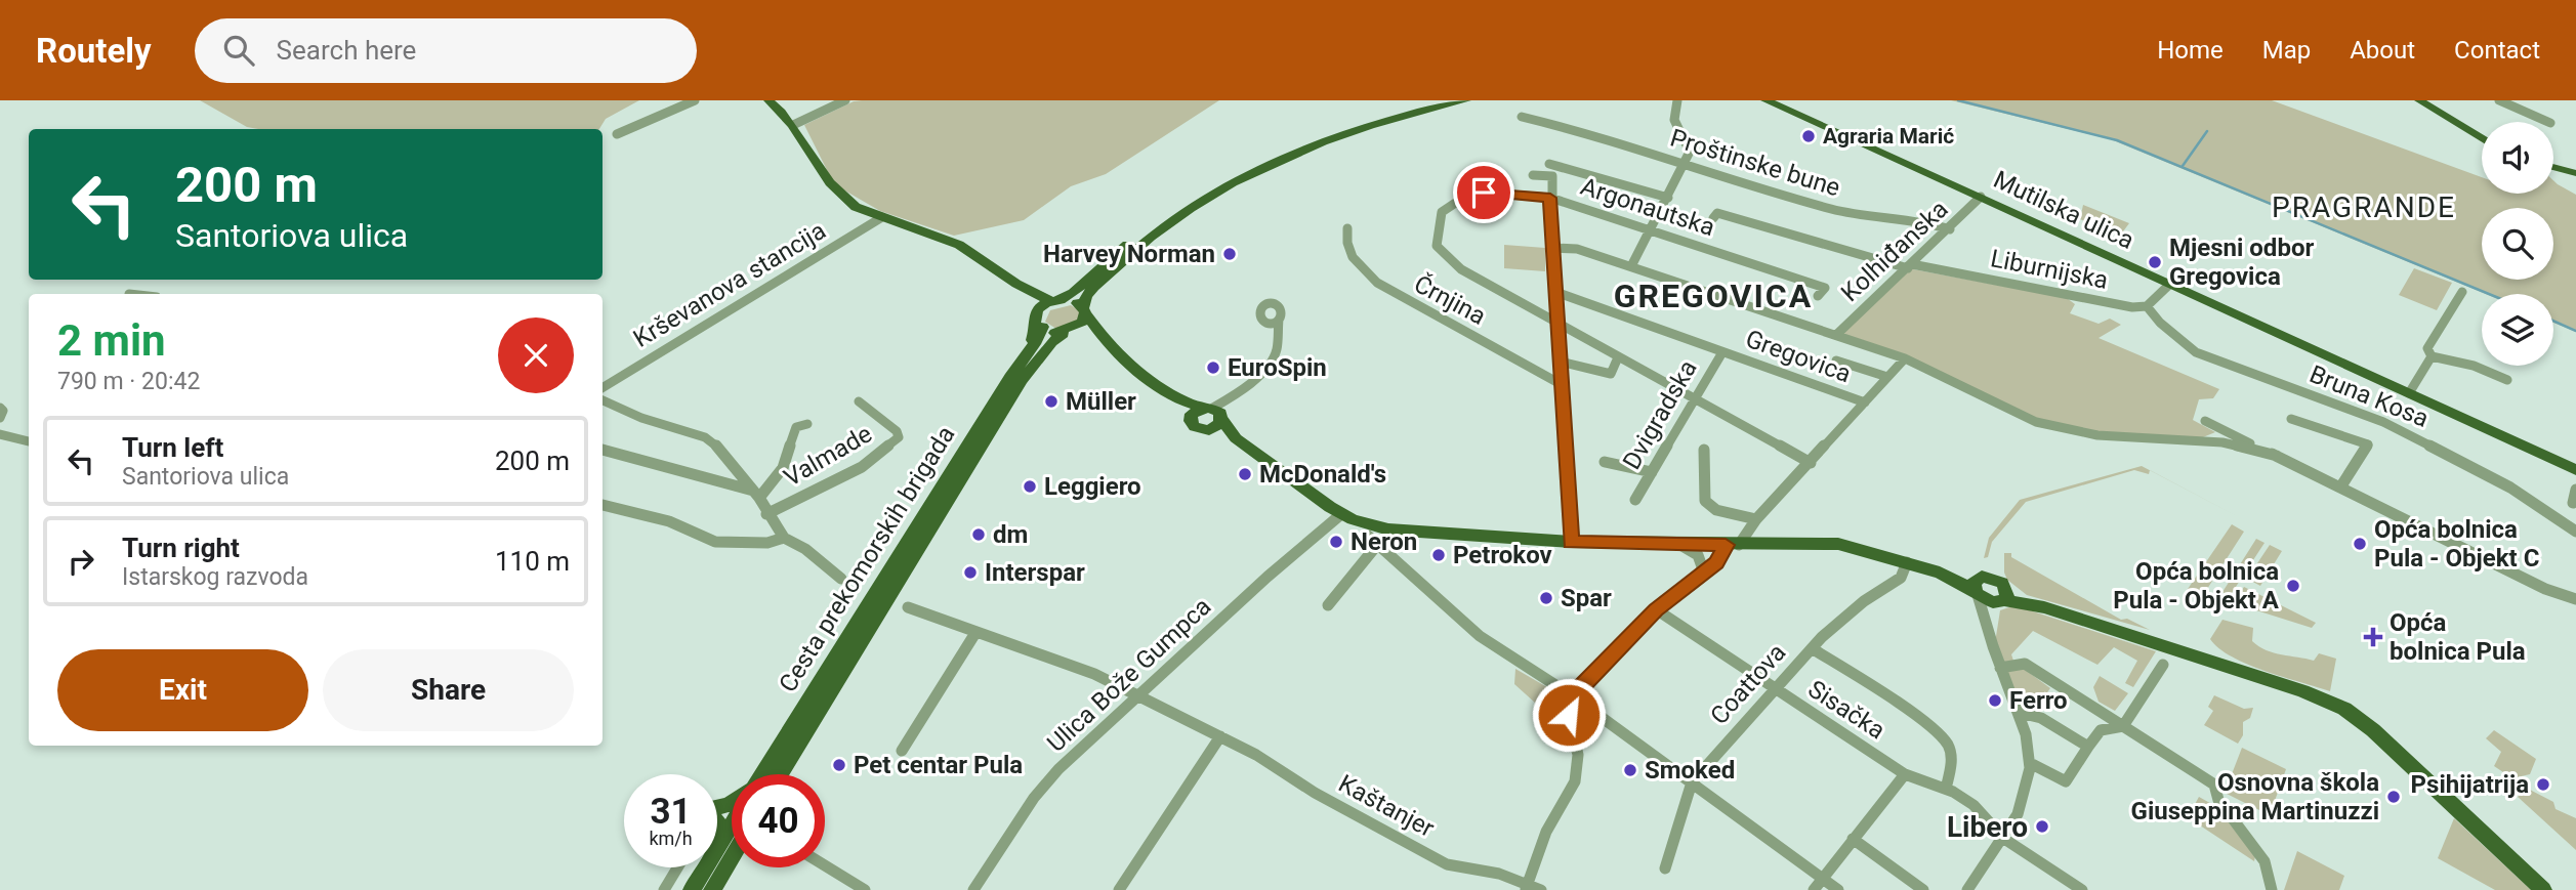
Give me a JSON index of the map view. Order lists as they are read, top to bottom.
{
  "streets": {
    "main road": ["Mutilska ulica", "Cesta prekomorskih brigada"],
    "street": [
      "Proštinske bune",
      "Argonautska",
      "Kolhiđanska",
      "Liburnijska",
      "Krševanova stancija",
      "Črnjina",
      "Gregovica",
      "Bruna Kosa",
      "Dvigradska",
      "Valmade",
      "Ulica Bože Gumpca",
      "Coattova",
      "Sisačka",
      "Kaštanjer"
    ]
  },
  "crossings": [
    ["Proštinske bune", "Kolhiđanska"],
    ["Argonautska", "Dvigradska"],
    ["Mutilska ulica", "Kolhiđanska"],
    ["Kolhiđanska", "Liburnijska"],
    ["Liburnijska", "Bruna Kosa"],
    ["Gregovica", "Dvigradska"],
    ["Ulica Bože Gumpca", "Kaštanjer"],
    ["Coattova", "Sisačka"]
  ],
  "districts": ["PRAGRANDE", "GREGOVICA"],
  "places": {
    "other": [
      "Agraria Marić",
      "Harvey Norman",
      "Mjesni odbor Gregovica",
      "EuroSpin",
      "Müller",
      "McDonald's",
      "Leggiero",
      "dm",
      "Neron",
      "Opća bolnica Pula - Objekt C",
      "Petrokov",
      "Interspar",
      "Opća bolnica Pula - Objekt A",
      "Spar",
      "Ferro",
      "Pet centar Pula",
      "Smoked",
      "Psihijatrija",
      "Osnovna škola Giuseppina Martinuzzi",
      "Libero"
    ],
    "health": ["Opća bolnica Pula"]
  },
  "page": {
    "header": "Routely",
    "search": "Search here",
    "nav": [
      "Home",
      "Map",
      "About",
      "Contact"
    ],
    "turn": ["200 m", "Santoriova ulica"],
    "heading": ["2 min", "790 m · 20:42"],
    "list": [
      {
        "name": "Turn left",
        "note": "Santoriova ulica",
        "value": "200 m"
      },
      {
        "name": "Turn right",
        "note": "Istarskog razvoda",
        "value": "110 m"
      }
    ],
    "buttons": ["Exit", "Share"],
    "speed": "31 km/h",
    "limit": "40"
  }
}
